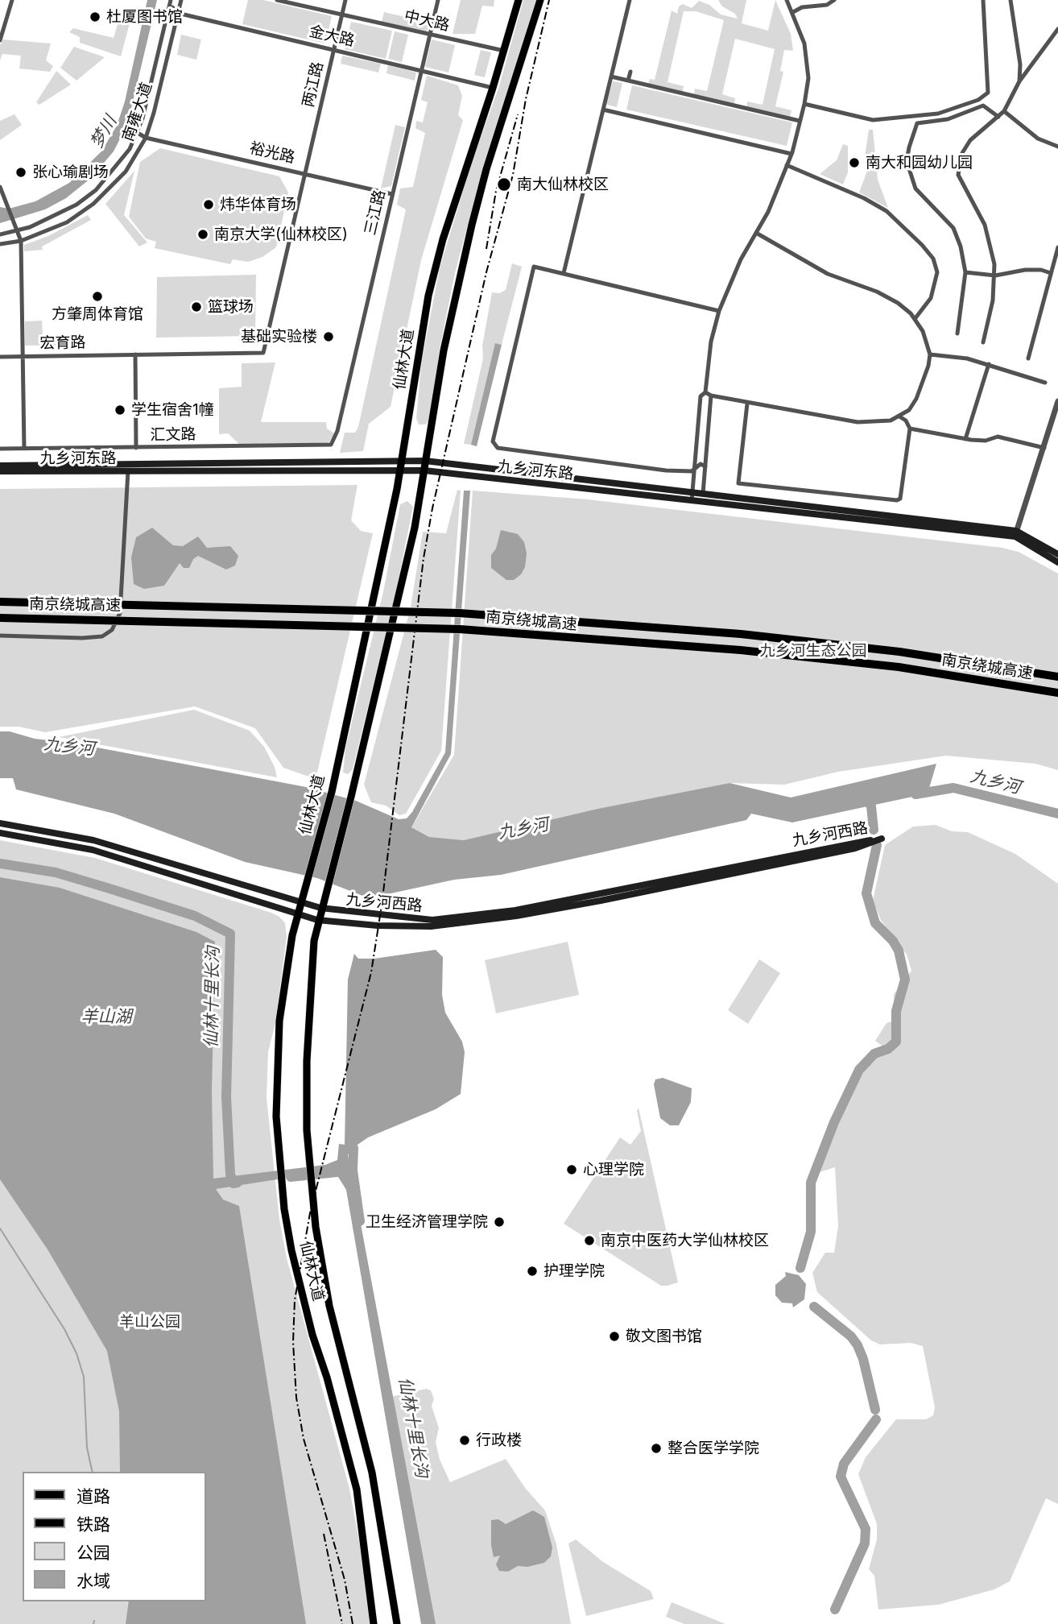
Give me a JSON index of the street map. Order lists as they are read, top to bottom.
{
  "streets": {
    "highway": ["南京绕城高速"],
    "main road": ["仙林大道", "九乡河东路", "九乡河西路"],
    "street": [
      "中大路",
      "金大路",
      "两江路",
      "南雍大道",
      "裕光路",
      "三江路",
      "宏育路",
      "汇文路"
    ]
  },
  "crossings": [
    ["中大路", "两江路"],
    ["中大路", "三江路"],
    ["中大路", "仙林大道"],
    ["金大路", "两江路"],
    ["金大路", "南雍大道"],
    ["金大路", "三江路"],
    ["金大路", "仙林大道"],
    ["两江路", "裕光路"],
    ["两江路", "宏育路"],
    ["南雍大道", "裕光路"],
    ["裕光路", "三江路"],
    ["三江路", "汇文路"],
    ["仙林大道", "九乡河东路"],
    ["仙林大道", "九乡河西路"]
  ],
  "water": [
    "梦川",
    "九乡河",
    "仙林十里长沟",
    "羊山湖"
  ],
  "parks": ["九乡河生态公园", "羊山公园"],
  "places": [
    "杜厦图书馆",
    "南大和园幼儿园",
    "张心瑜剧场",
    "南大仙林校区",
    "炜华体育场",
    "南京大学(仙林校区)",
    "方肇周体育馆",
    "篮球场",
    "基础实验楼",
    "学生宿舍1幢",
    "心理学院",
    "卫生经济管理学院",
    "南京中医药大学仙林校区",
    "护理学院",
    "敬文图书馆",
    "行政楼",
    "整合医学学院"
  ],
  "legend": [
    "道路",
    "铁路",
    "公园",
    "水域"
  ]
}
